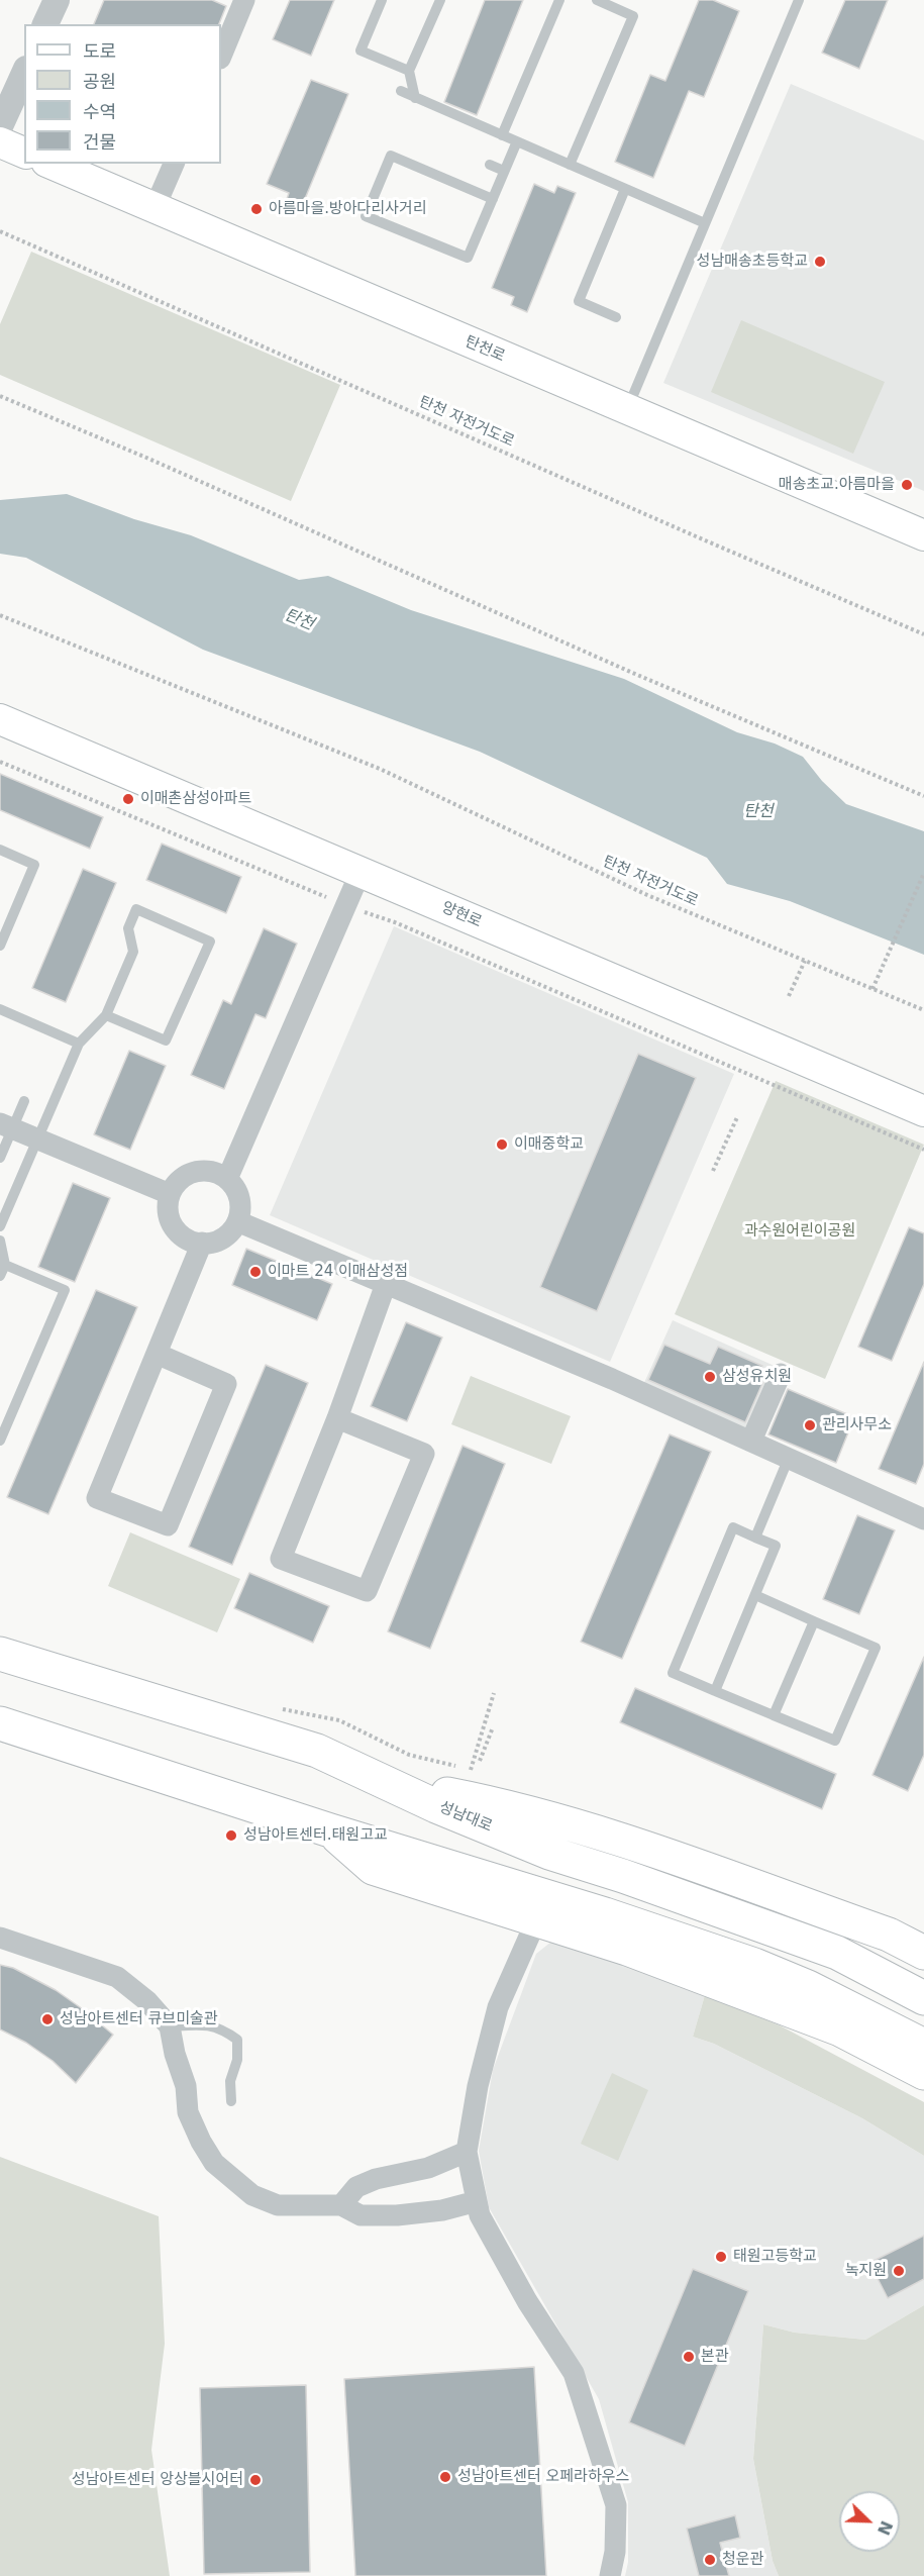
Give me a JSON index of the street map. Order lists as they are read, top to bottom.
{
  "streets": {
    "main road": ["탄천로", "양현로", "성남대로"],
    "path": ["탄천 자전거도로"]
  },
  "water": ["탄천"],
  "parks": ["과수원어린이공원"],
  "places": [
    "아름마을.방아다리사거리",
    "성남매송초등학교",
    "매송초교.아름마을",
    "이매촌삼성아파트",
    "이매중학교",
    "이마트 24 이매삼성점",
    "삼성유치원",
    "관리사무소",
    "성남아트센터.태원고교",
    "성남아트센터 큐브미술관",
    "태원고등학교",
    "녹지원",
    "본관",
    "성남아트센터 오페라하우스",
    "성남아트센터 앙상블시어터",
    "청운관"
  ],
  "legend": [
    "도로",
    "공원",
    "수역",
    "건물"
  ],
  "north": "bottom right"
}
